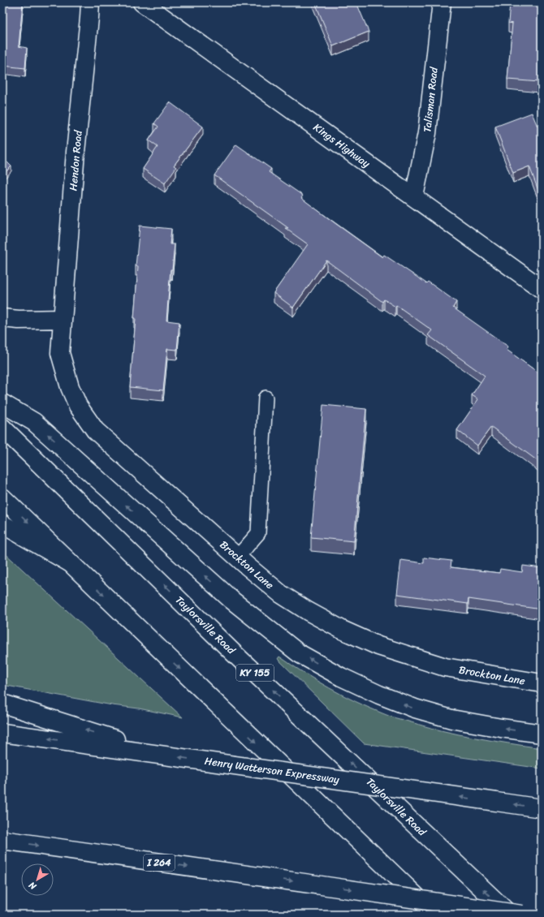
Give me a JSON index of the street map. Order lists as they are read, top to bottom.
{
  "streets": {
    "main road": [
      "Talisman Road",
      "Kings Highway",
      "Hendon Road",
      "Brockton Lane",
      "Taylorsville Road",
      "KY 155",
      "Henry Watterson Expressway",
      "I 264"
    ]
  },
  "crossings": [
    ["Talisman Road", "Kings Highway"],
    ["Hendon Road", "Brockton Lane"]
  ],
  "north": "bottom left"
}
